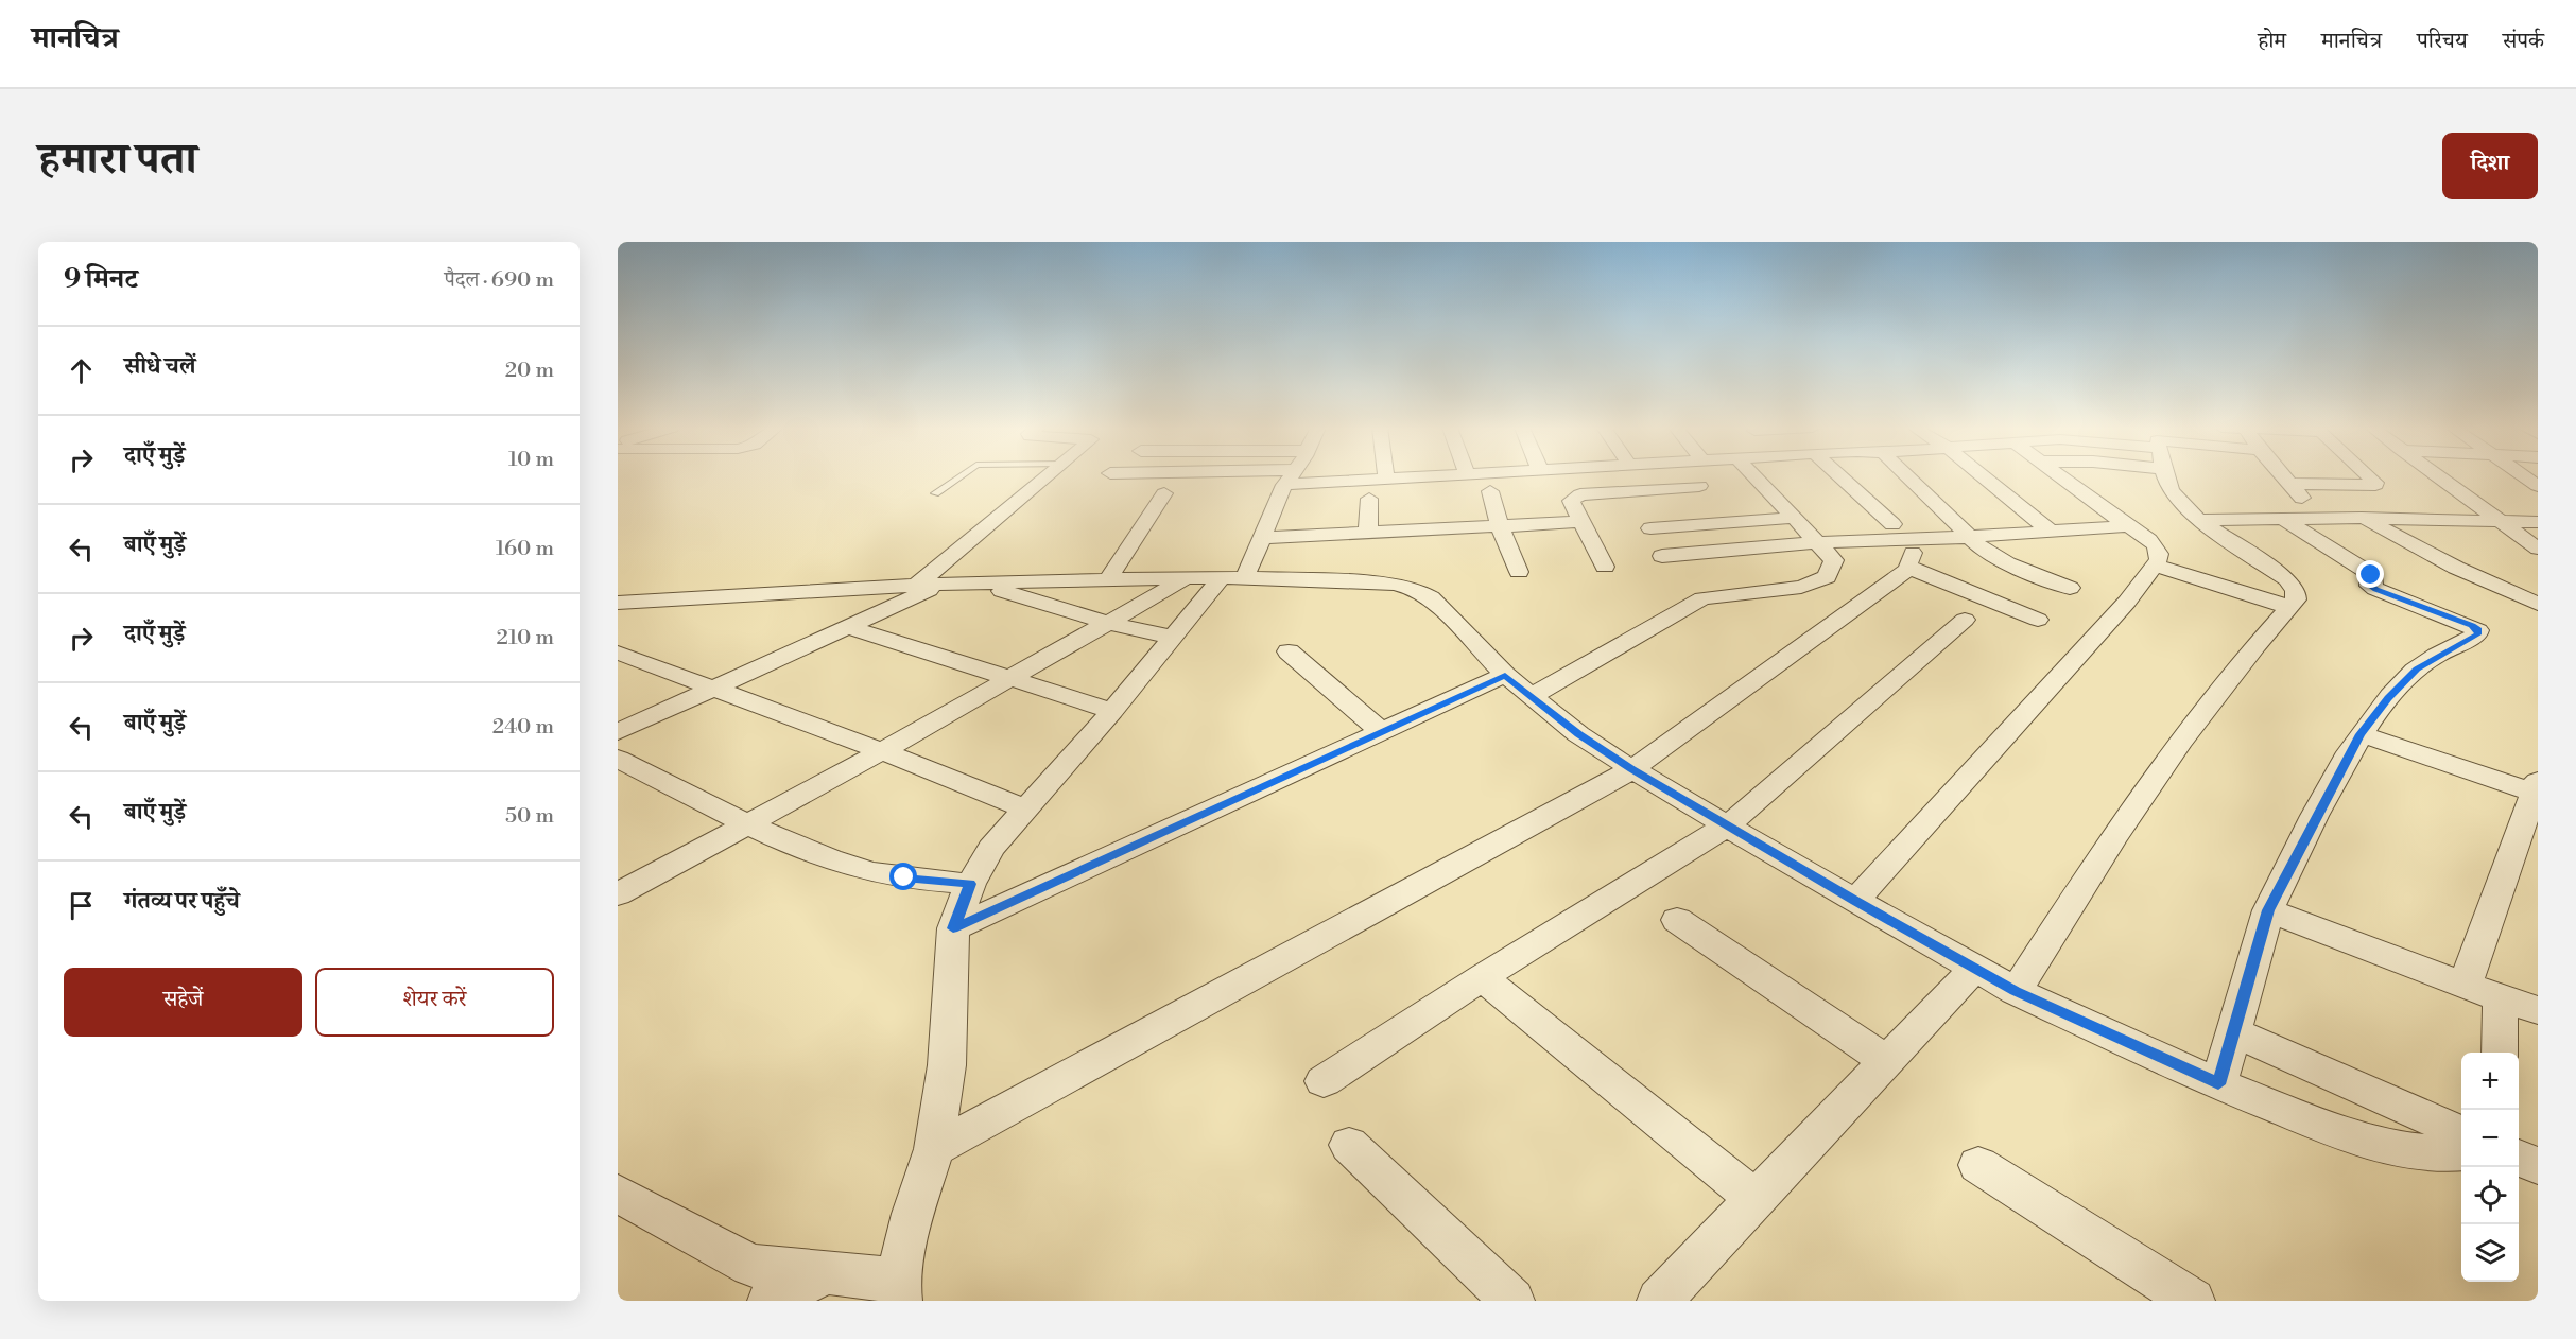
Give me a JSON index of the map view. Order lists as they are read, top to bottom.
{
  "page": {
    "header": "मानचित्र",
    "nav": [
      "होम",
      "मानचित्र",
      "परिचय",
      "संपर्क"
    ],
    "title": "हमारा पता",
    "buttons": [
      "दिशा",
      ["सहेजें", "शेयर करें"]
    ],
    "heading": ["9 मिनट", "पैदल · 690 m"],
    "list": [
      ["सीधे चलें", "20 m"],
      ["दाएँ मुड़ें", "10 m"],
      ["बाएँ मुड़ें", "160 m"],
      ["दाएँ मुड़ें", "210 m"],
      ["बाएँ मुड़ें", "240 m"],
      ["बाएँ मुड़ें", "50 m"],
      "गंतव्य पर पहुँचे"
    ],
    "map_buttons": ["+", "−"]
  }
}
